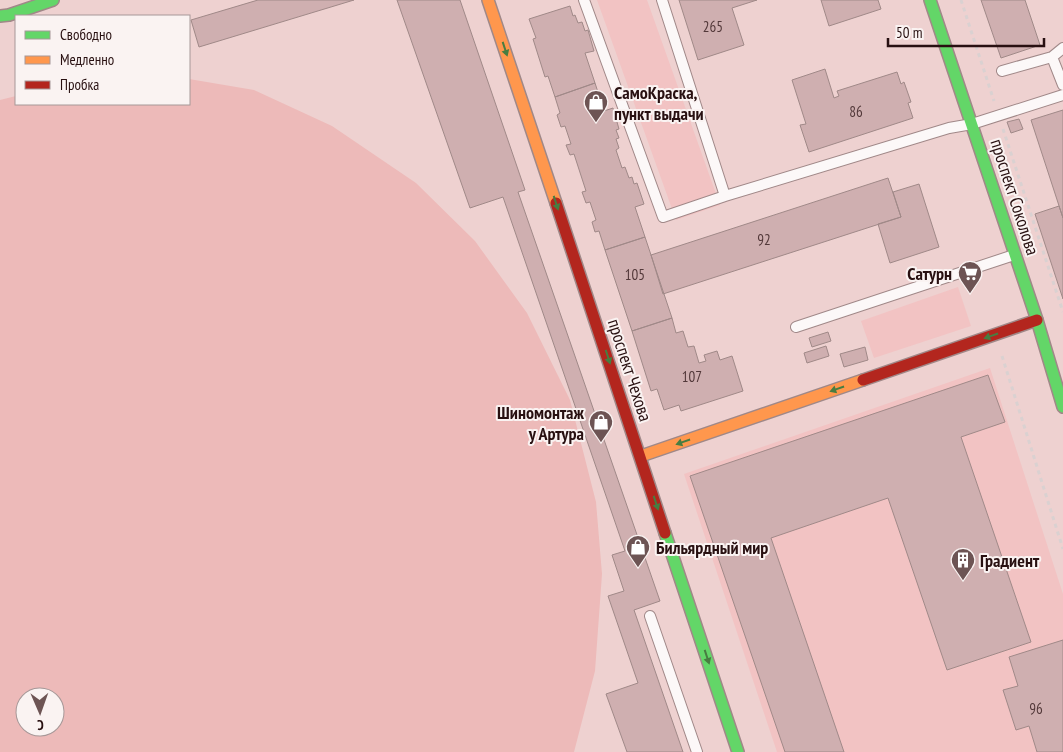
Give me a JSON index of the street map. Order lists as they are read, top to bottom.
{
  "streets": {
    "main road": ["проспект Соколова", "проспект Чехова"]
  },
  "one_way": ["проспект Чехова"],
  "places": {
    "shop": ["СамоКраска, пункт выдачи", "Шиномонтаж у Артура", "Бильярдный мир"],
    "supermarket": ["Сатурн"],
    "building": ["Градиент"]
  },
  "house_numbers": [
    "265",
    "86",
    "92",
    "105",
    "107",
    "96"
  ],
  "legend": ["Свободно", "Медленно", "Пробка"],
  "scale_bar": "50 m",
  "north": "bottom"
}
